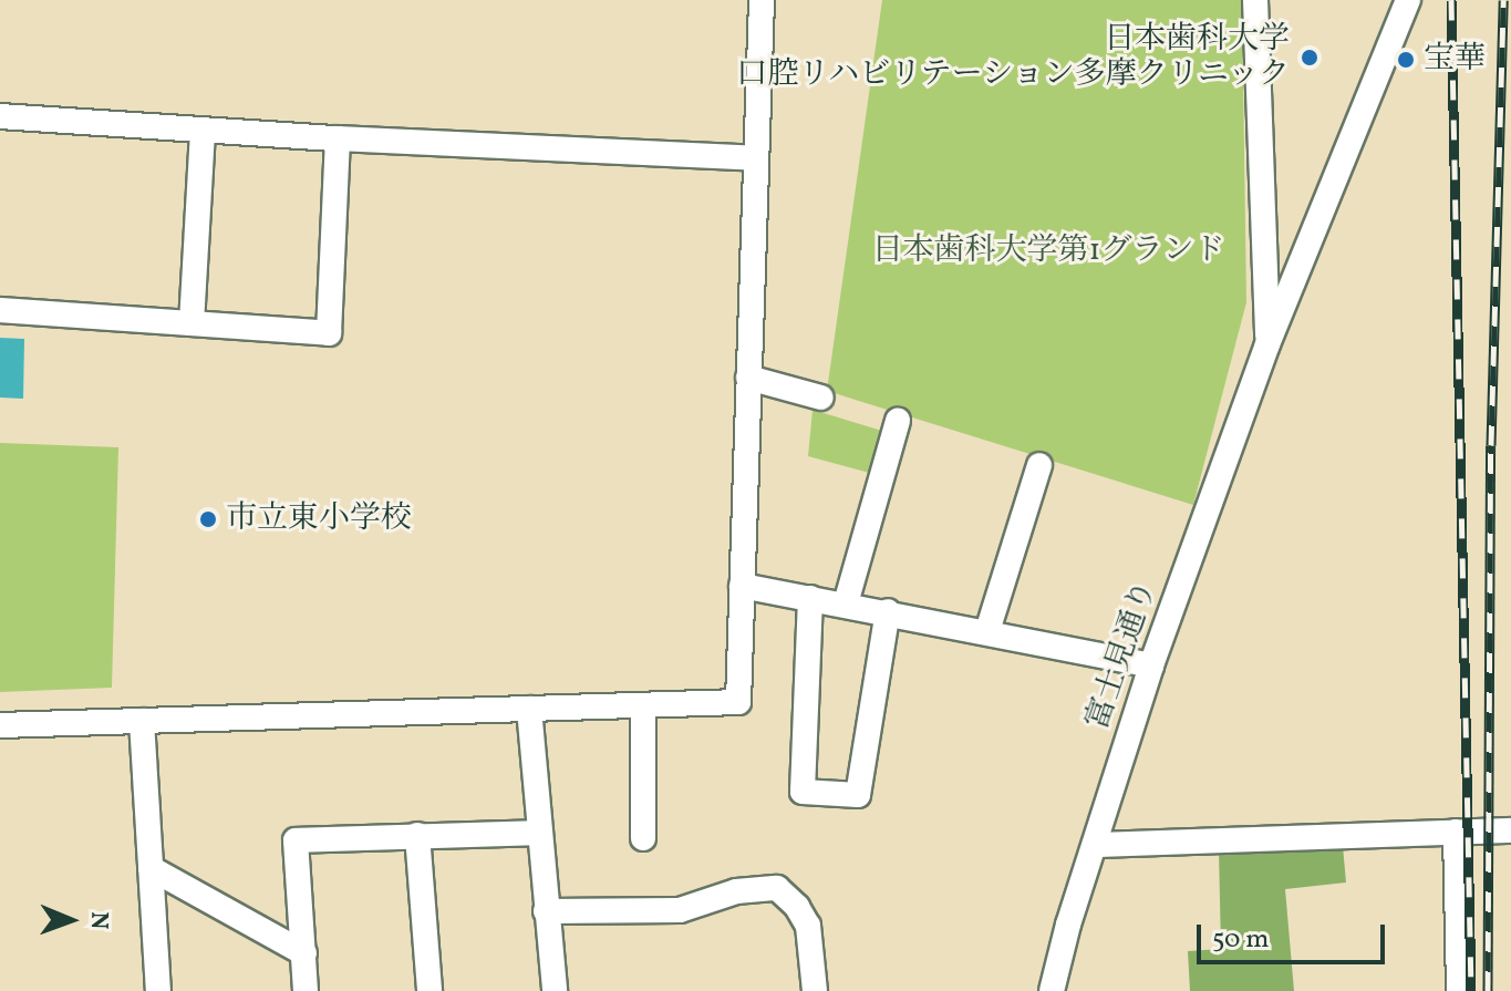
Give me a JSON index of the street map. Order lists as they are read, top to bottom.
{
  "streets": {
    "street": ["富士見通り"]
  },
  "parks": ["日本歯科大学第1グランド"],
  "places": ["日本歯科大学 口腔リハビリテーション多摩クリニック", "宝華", "市立東小学校"],
  "scale_bar": "50 m",
  "north": "right"
}
